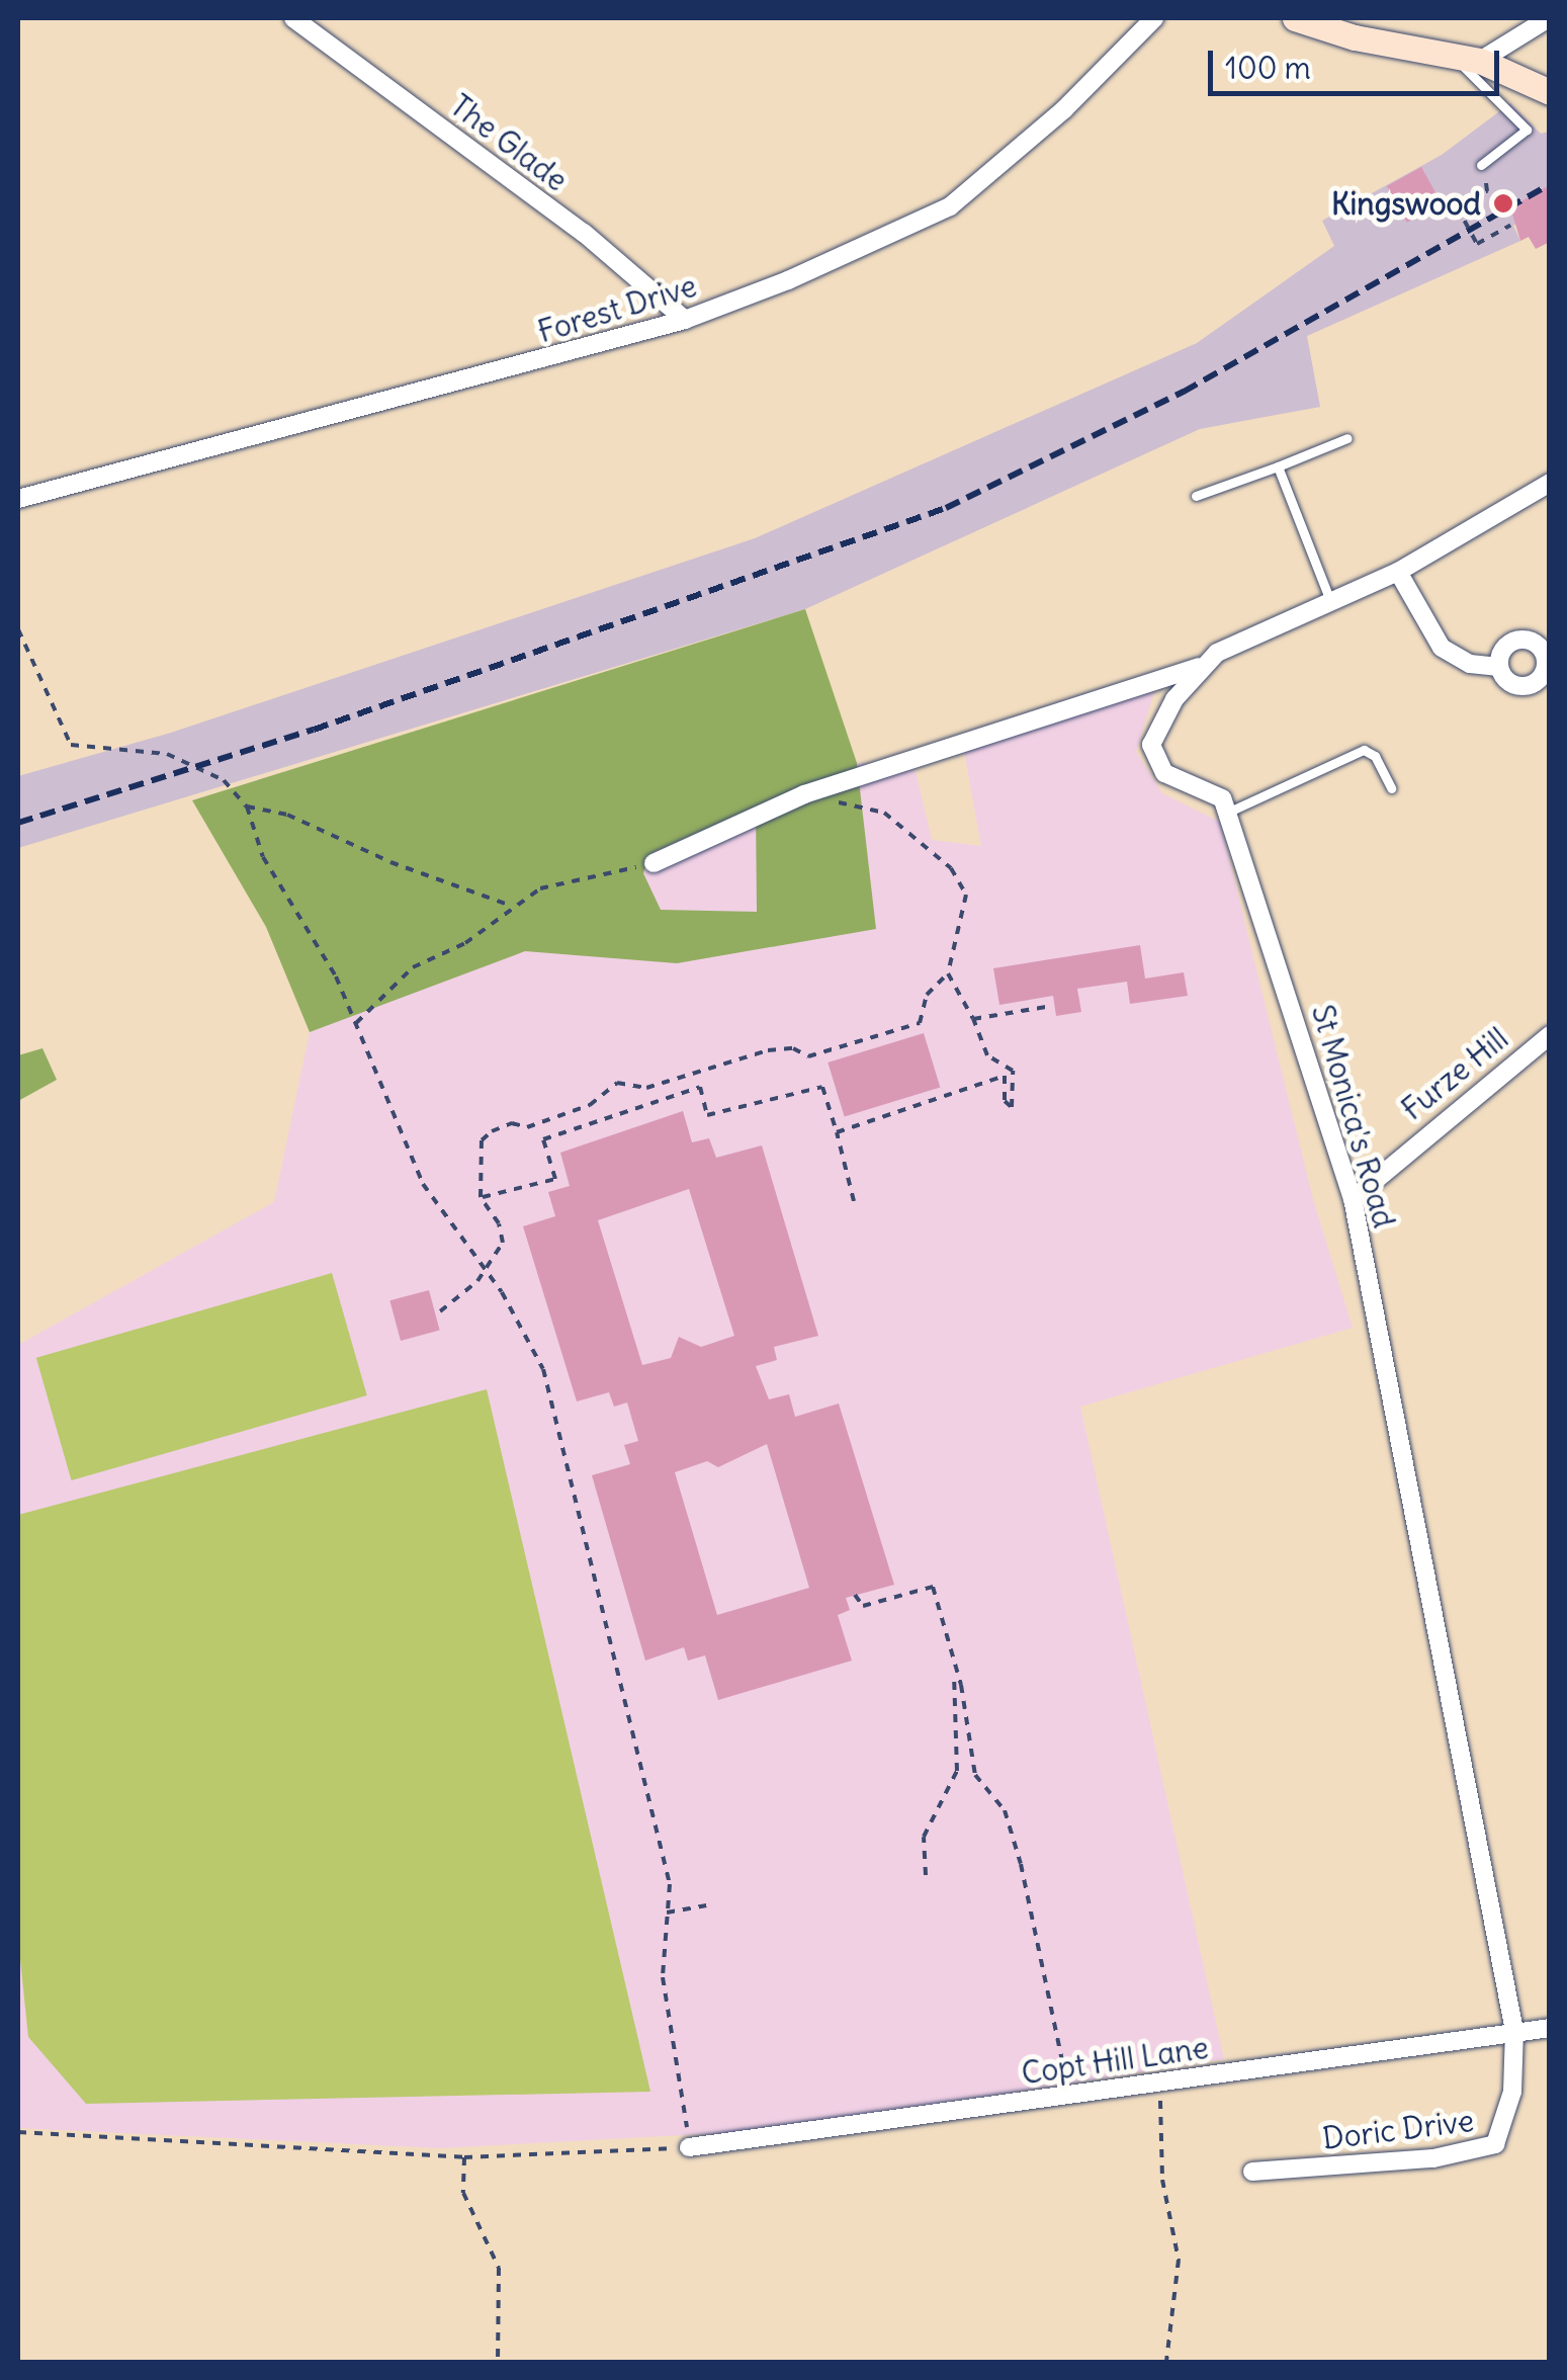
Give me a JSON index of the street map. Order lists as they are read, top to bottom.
{
  "streets": {
    "street": [
      "The Glade",
      "Forest Drive",
      "Furze Hill",
      "St Monica's Road",
      "Copt Hill Lane",
      "Doric Drive"
    ]
  },
  "crossings": [
    ["The Glade", "Forest Drive"],
    ["Furze Hill", "St Monica's Road"],
    ["St Monica's Road", "Copt Hill Lane"],
    ["St Monica's Road", "Doric Drive"],
    ["Copt Hill Lane", "Doric Drive"]
  ],
  "places": ["Kingswood"],
  "scale_bar": "100 m"
}
